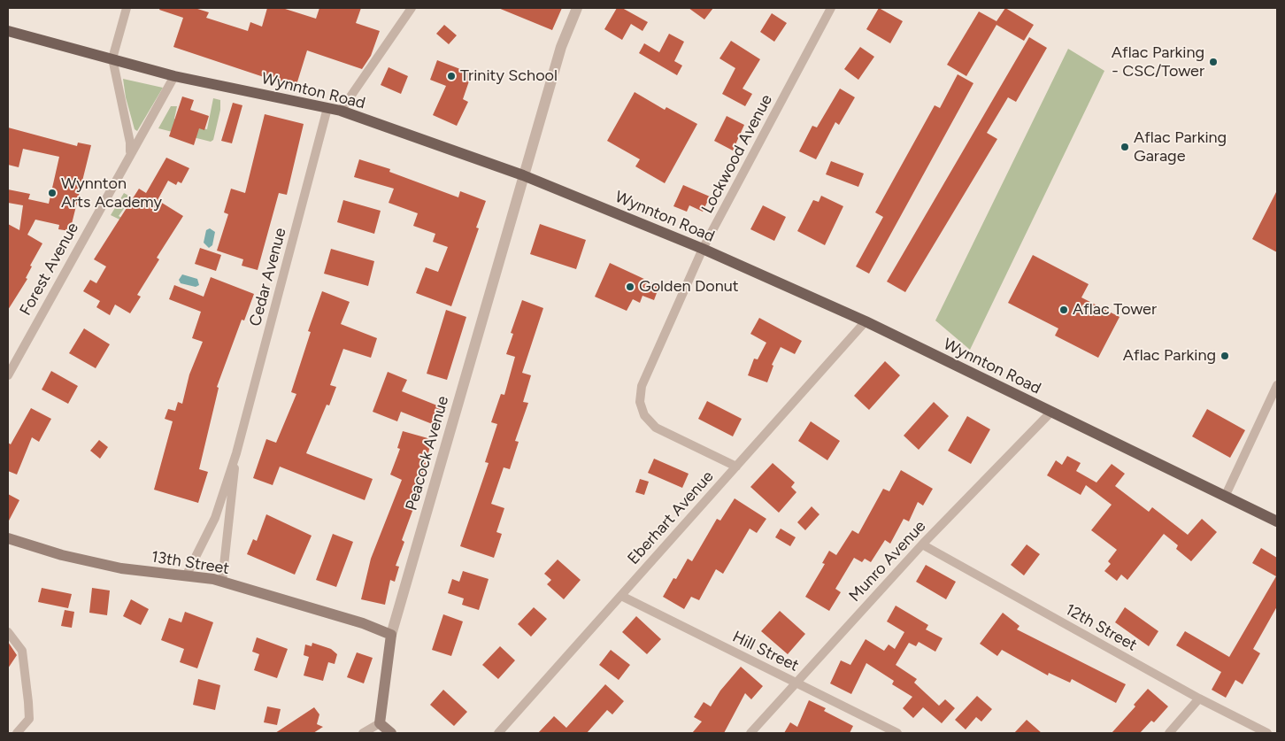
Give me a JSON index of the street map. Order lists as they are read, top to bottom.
{
  "streets": {
    "main road": ["Wynnton Road", "Peacock Avenue", "13th Street"],
    "street": [
      "Lockwood Avenue",
      "Forest Avenue",
      "Cedar Avenue",
      "Eberhart Avenue",
      "Munro Avenue",
      "12th Street",
      "Hill Street"
    ]
  },
  "crossings": [
    ["Wynnton Road", "Lockwood Avenue"],
    ["Wynnton Road", "Forest Avenue"],
    ["Wynnton Road", "Cedar Avenue"],
    ["Wynnton Road", "Peacock Avenue"],
    ["Wynnton Road", "Eberhart Avenue"],
    ["Wynnton Road", "Munro Avenue"],
    ["Lockwood Avenue", "Eberhart Avenue"],
    ["Peacock Avenue", "13th Street"],
    ["Eberhart Avenue", "Hill Street"],
    ["Munro Avenue", "12th Street"],
    ["Munro Avenue", "Hill Street"]
  ],
  "places": [
    "Aflac Parking - CSC/Tower",
    "Trinity School",
    "Aflac Parking Garage",
    "Wynnton Arts Academy",
    "Golden Donut",
    "Aflac Tower",
    "Aflac Parking"
  ]
}
